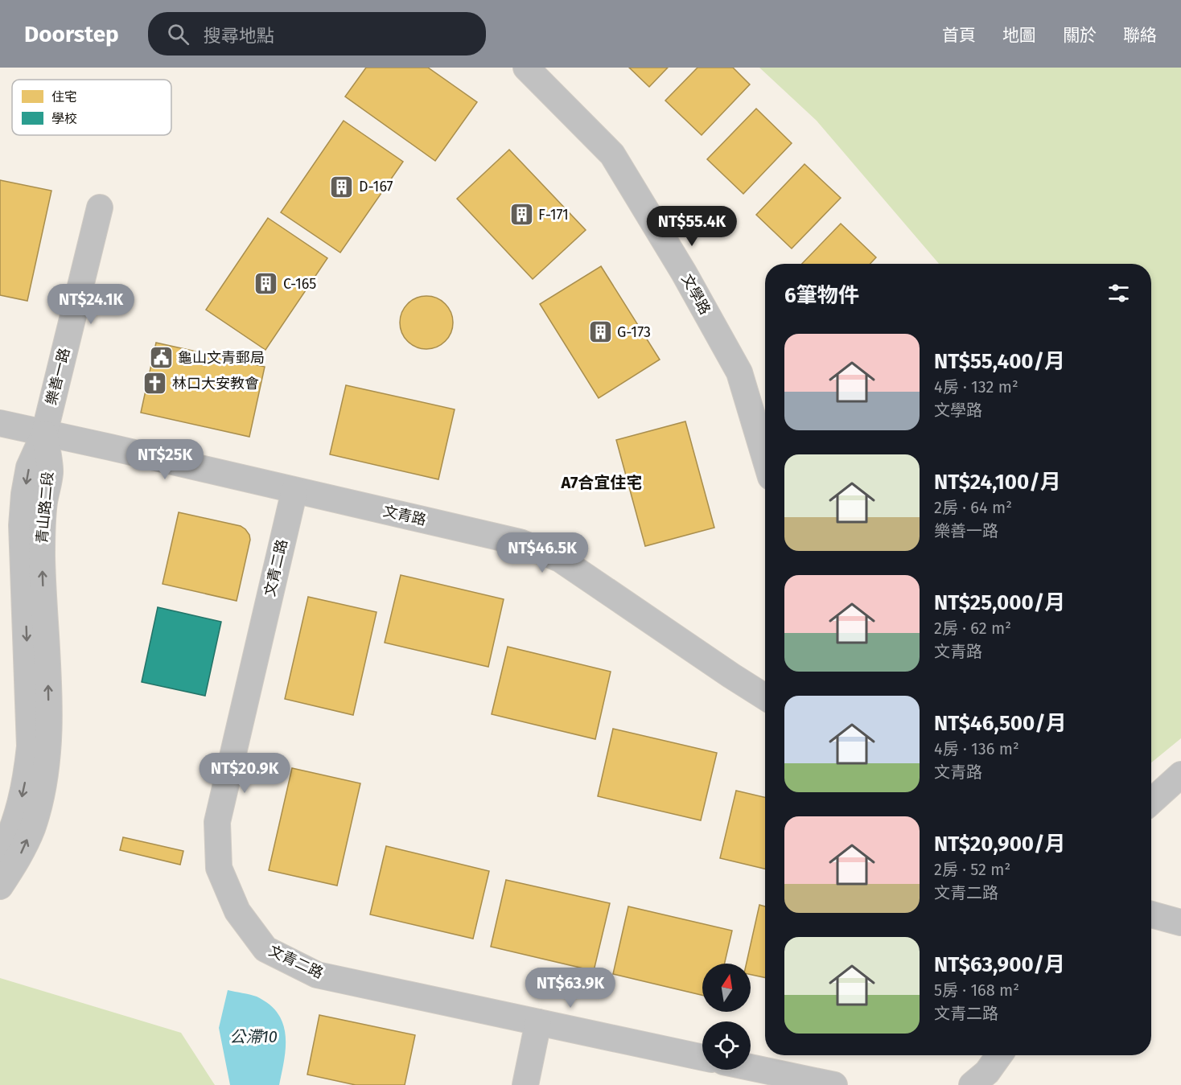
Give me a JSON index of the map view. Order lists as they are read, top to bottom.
{
  "streets": {
    "street": [
      "文學路",
      "樂善一路",
      "青山路二段",
      "文青路",
      "文青二路"
    ]
  },
  "crossings": [
    ["樂善一路", "青山路二段"],
    ["樂善一路", "文青路"],
    ["青山路二段", "文青路"],
    ["文青路", "文青二路"]
  ],
  "districts": ["A7合宜住宅"],
  "water": ["公滯10"],
  "places": {
    "building": [
      "D-167",
      "F-171",
      "C-165",
      "G-173"
    ],
    "public building": ["龜山文青郵局"],
    "church": ["林口大安教會"]
  },
  "legend": ["住宅", "學校"],
  "north": "top",
  "page": {
    "header": "Doorstep",
    "search": "搜尋地點",
    "nav": [
      "首頁",
      "地圖",
      "關於",
      "聯絡"
    ],
    "price": [
      "NT$55.4K",
      "NT$24.1K",
      "NT$25K",
      "NT$46.5K",
      "NT$20.9K",
      "NT$63.9K"
    ],
    "heading": "6筆物件",
    "list": [
      {
        "name": "NT$55,400/月",
        "note": "4房 · 132 m² · 文學路"
      },
      {
        "name": "NT$24,100/月",
        "note": "2房 · 64 m² · 樂善一路"
      },
      {
        "name": "NT$25,000/月",
        "note": "2房 · 62 m² · 文青路"
      },
      {
        "name": "NT$46,500/月",
        "note": "4房 · 136 m² · 文青路"
      },
      {
        "name": "NT$20,900/月",
        "note": "2房 · 52 m² · 文青二路"
      },
      {
        "name": "NT$63,900/月",
        "note": "5房 · 168 m² · 文青二路"
      }
    ]
  }
}
